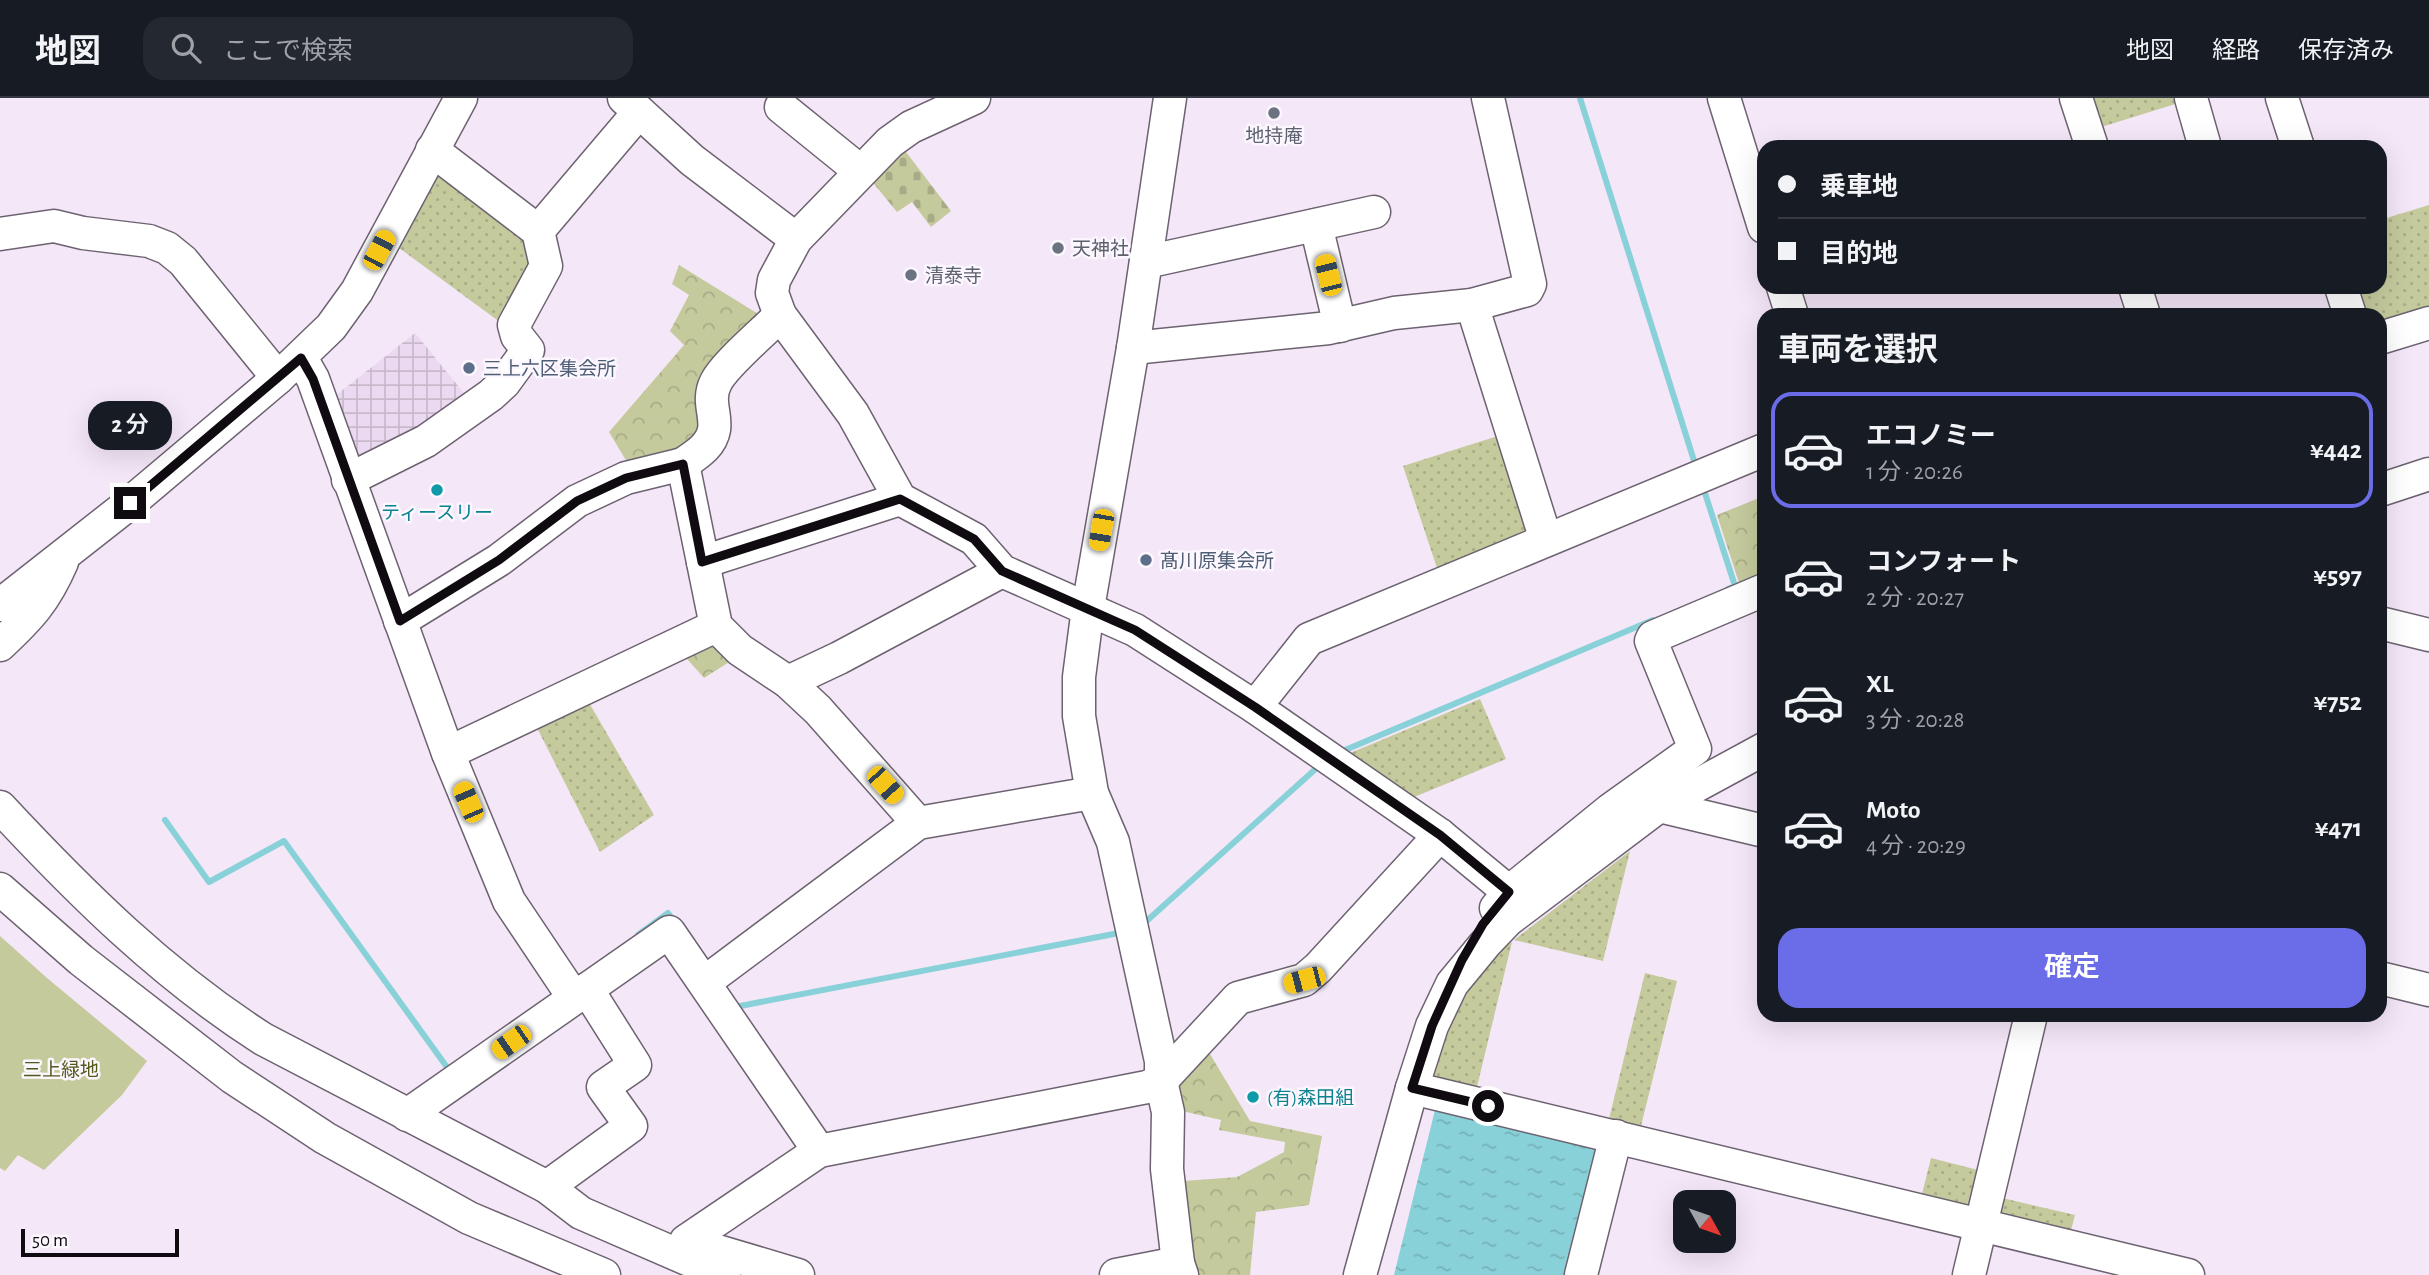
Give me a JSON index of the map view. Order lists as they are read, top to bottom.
{
  "parks": ["三上緑地"],
  "places": [
    "地持庵",
    "天神社",
    "清泰寺",
    "三上六区集会所",
    "ティースリー",
    "髙川原集会所",
    "(有)森田組"
  ],
  "scale_bar": "50 m",
  "north": "bottom right",
  "page": {
    "header": "地図",
    "search": "ここで検索",
    "nav": ["地図", "経路", "保存済み"],
    "banner": ["乗車地", "目的地"],
    "heading": "車両を選択",
    "list": [
      {
        "name": "エコノミー",
        "note": "1 分 · 20:26",
        "value": "¥442"
      },
      {
        "name": "コンフォート",
        "note": "2 分 · 20:27",
        "value": "¥597"
      },
      {
        "name": "XL",
        "note": "3 分 · 20:28",
        "value": "¥752"
      },
      {
        "name": "Moto",
        "note": "4 分 · 20:29",
        "value": "¥471"
      }
    ],
    "bubble": "2 分",
    "buttons": "確定",
    "scale": "50 m"
  }
}
